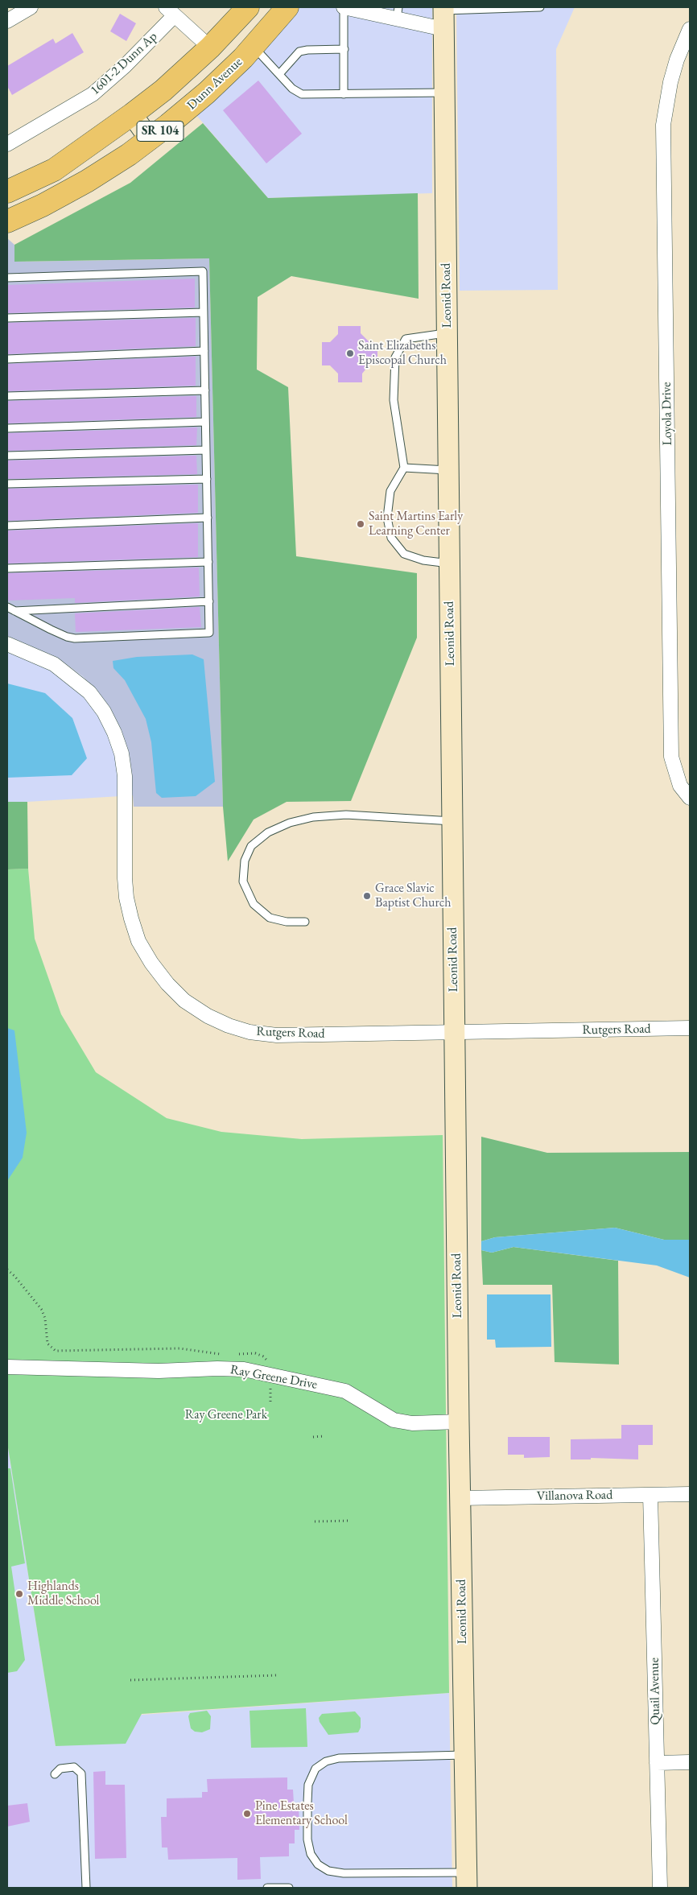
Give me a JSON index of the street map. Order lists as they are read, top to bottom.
{
  "streets": {
    "main road": ["Dunn Avenue", "SR 104"],
    "street": [
      "1601-2 Dunn Ap",
      "Leonid Road",
      "Loyola Drive",
      "Rutgers Road",
      "Ray Greene Drive",
      "Villanova Road",
      "Quail Avenue"
    ]
  },
  "crossings": [
    ["Leonid Road", "Rutgers Road"],
    ["Leonid Road", "Ray Greene Drive"],
    ["Leonid Road", "Villanova Road"],
    ["Villanova Road", "Quail Avenue"]
  ],
  "parks": ["Ray Greene Park"],
  "places": [
    "Saint Elizabeths Episcopal Church",
    "Saint Martins Early Learning Center",
    "Grace Slavic Baptist Church",
    "Highlands Middle School",
    "Pine Estates Elementary School"
  ]
}
